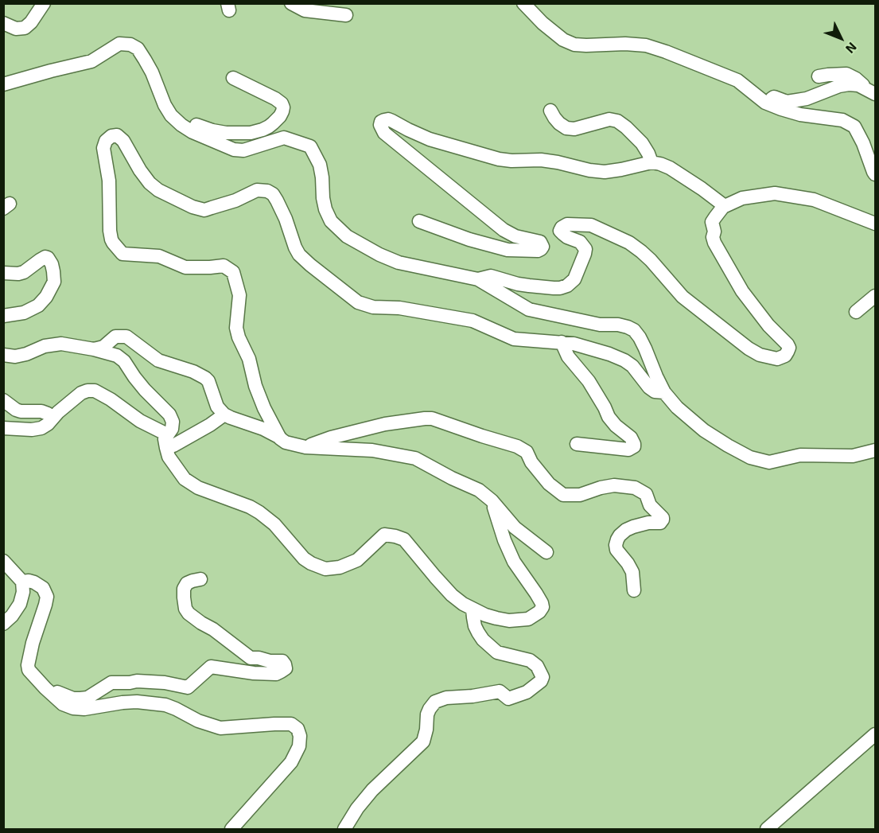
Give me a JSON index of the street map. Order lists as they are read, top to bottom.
{
  "north": "bottom right"
}
